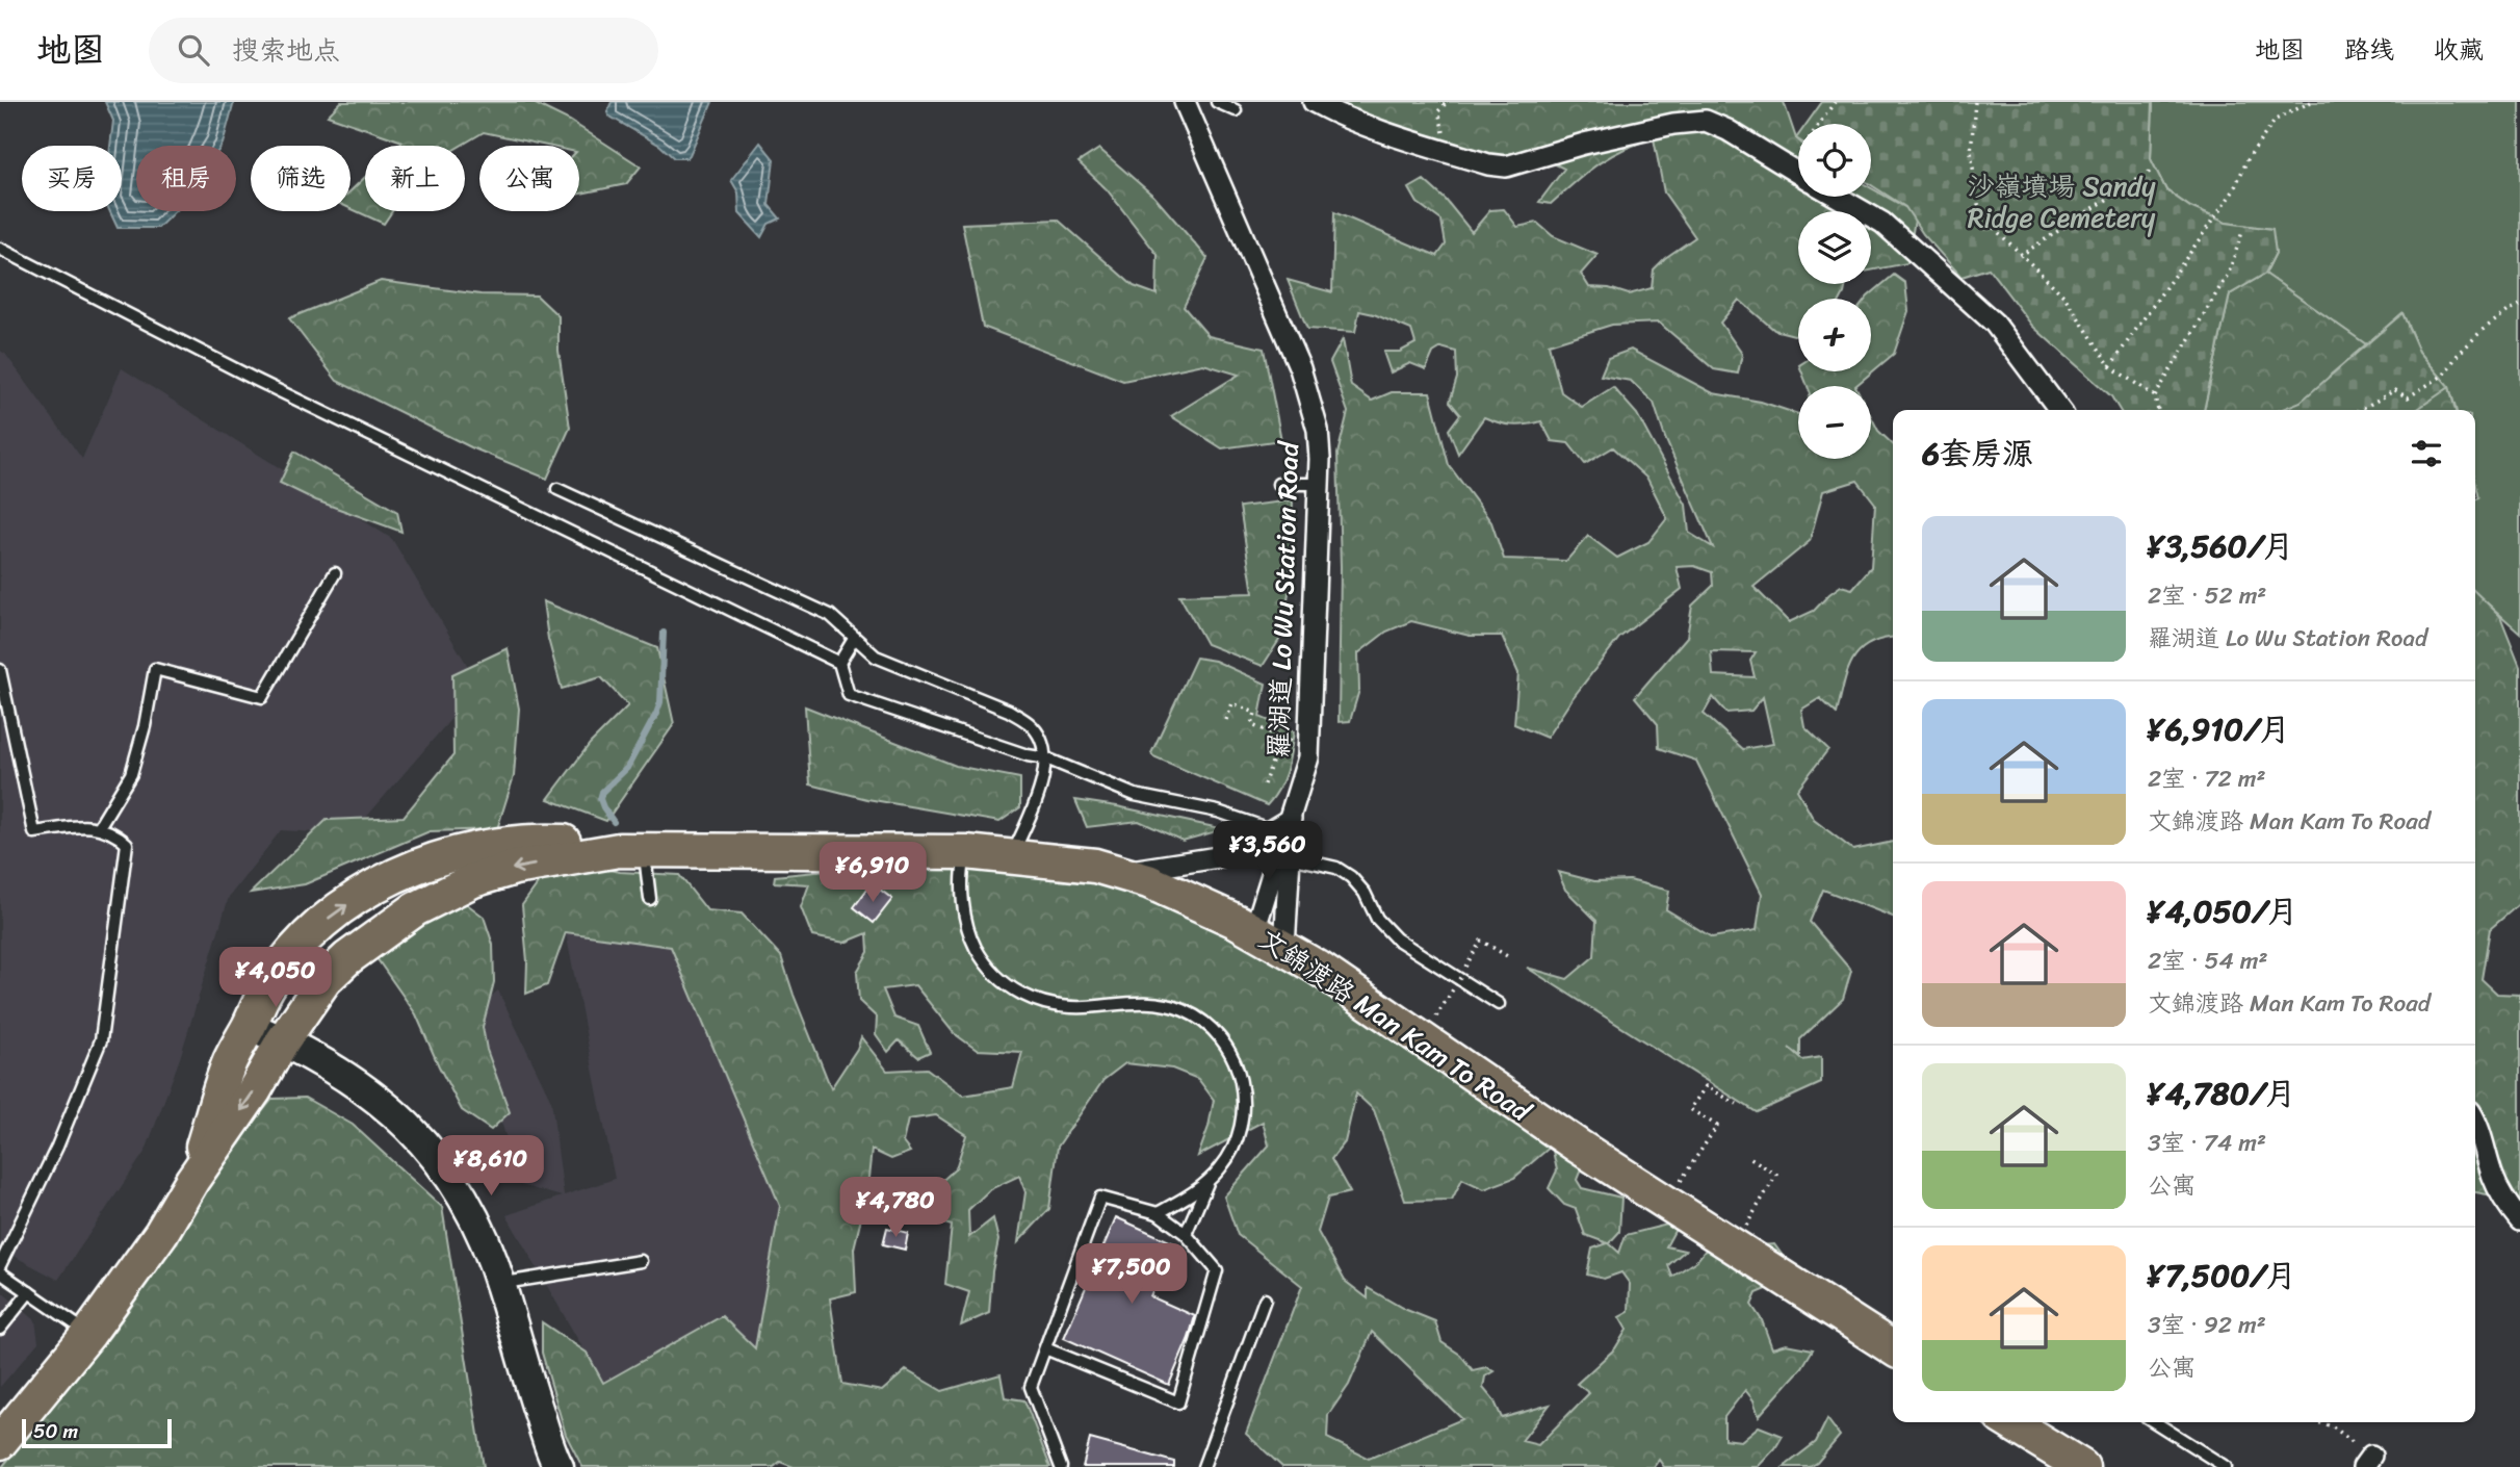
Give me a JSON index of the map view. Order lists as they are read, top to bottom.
{
  "streets": {
    "main road": ["文錦渡路 Man Kam To Road"],
    "street": ["羅湖道 Lo Wu Station Road"]
  },
  "crossings": [
    ["羅湖道 Lo Wu Station Road", "文錦渡路 Man Kam To Road"]
  ],
  "parks": ["沙嶺墳場 Sandy Ridge Cemetery"],
  "scale_bar": "50 m",
  "page": {
    "header": "地图",
    "search": "搜索地点",
    "nav": ["地图", "路线", "收藏"],
    "map_buttons": ["+", "−"],
    "chip": [
      "买房",
      "租房",
      "筛选",
      "新上",
      "公寓"
    ],
    "heading": "6套房源",
    "list": [
      {
        "name": "¥3,560/月",
        "note": "2室 · 52 m² · 羅湖道 Lo Wu Station Road"
      },
      {
        "name": "¥6,910/月",
        "note": "2室 · 72 m² · 文錦渡路 Man Kam To Road"
      },
      {
        "name": "¥4,050/月",
        "note": "2室 · 54 m² · 文錦渡路 Man Kam To Road"
      },
      {
        "name": "¥4,780/月",
        "note": "3室 · 74 m² · 公寓"
      },
      {
        "name": "¥7,500/月",
        "note": "3室 · 92 m² · 公寓"
      }
    ],
    "price": [
      "¥3,560",
      "¥6,910",
      "¥4,050",
      "¥8,610",
      "¥4,780",
      "¥7,500"
    ],
    "scale": "50 m"
  }
}
